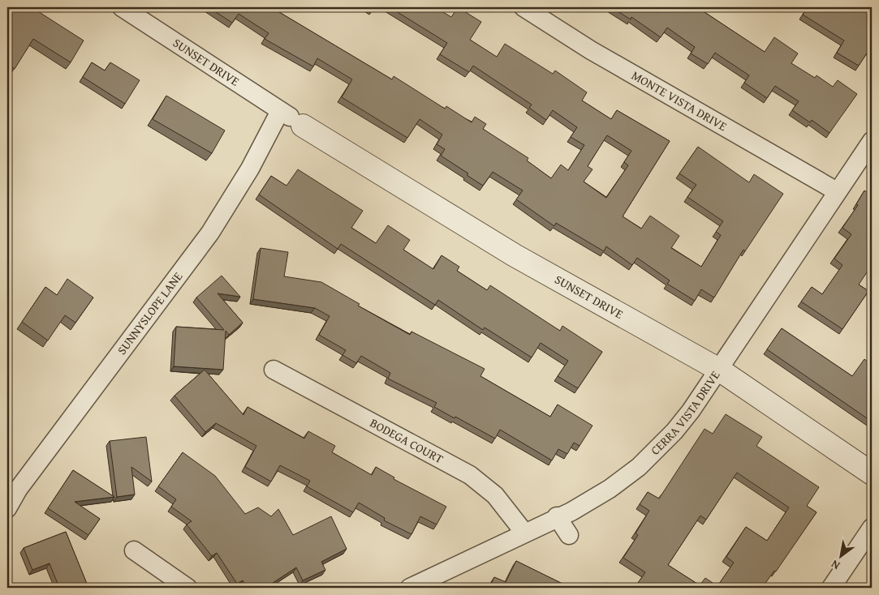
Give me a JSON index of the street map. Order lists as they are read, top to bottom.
{
  "streets": {
    "street": [
      "SUNSET DRIVE",
      "MONTE VISTA DRIVE",
      "SUNNYSLOPE LANE",
      "CERRA VISTA DRIVE",
      "BODEGA COURT"
    ]
  },
  "crossings": [
    ["SUNSET DRIVE", "SUNNYSLOPE LANE"],
    ["SUNSET DRIVE", "CERRA VISTA DRIVE"],
    ["MONTE VISTA DRIVE", "CERRA VISTA DRIVE"],
    ["CERRA VISTA DRIVE", "BODEGA COURT"]
  ],
  "north": "bottom left"
}
